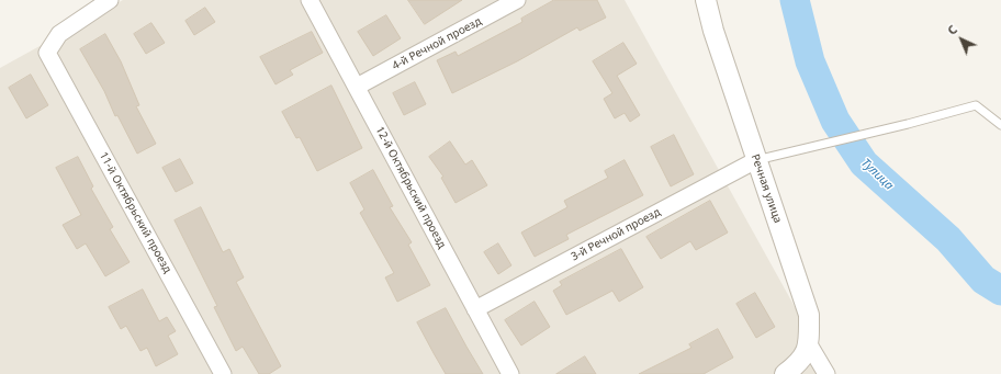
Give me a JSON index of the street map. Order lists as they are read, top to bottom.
{
  "streets": {
    "street": [
      "4-й Речной проезд",
      "12-й Октябрьский проезд",
      "Речная улица",
      "11-й Октябрьский проезд",
      "3-й Речной проезд"
    ]
  },
  "crossings": [
    ["4-й Речной проезд", "12-й Октябрьский проезд"],
    ["12-й Октябрьский проезд", "3-й Речной проезд"],
    ["Речная улица", "3-й Речной проезд"]
  ],
  "water": ["Тулица"],
  "north": "top left"
}
